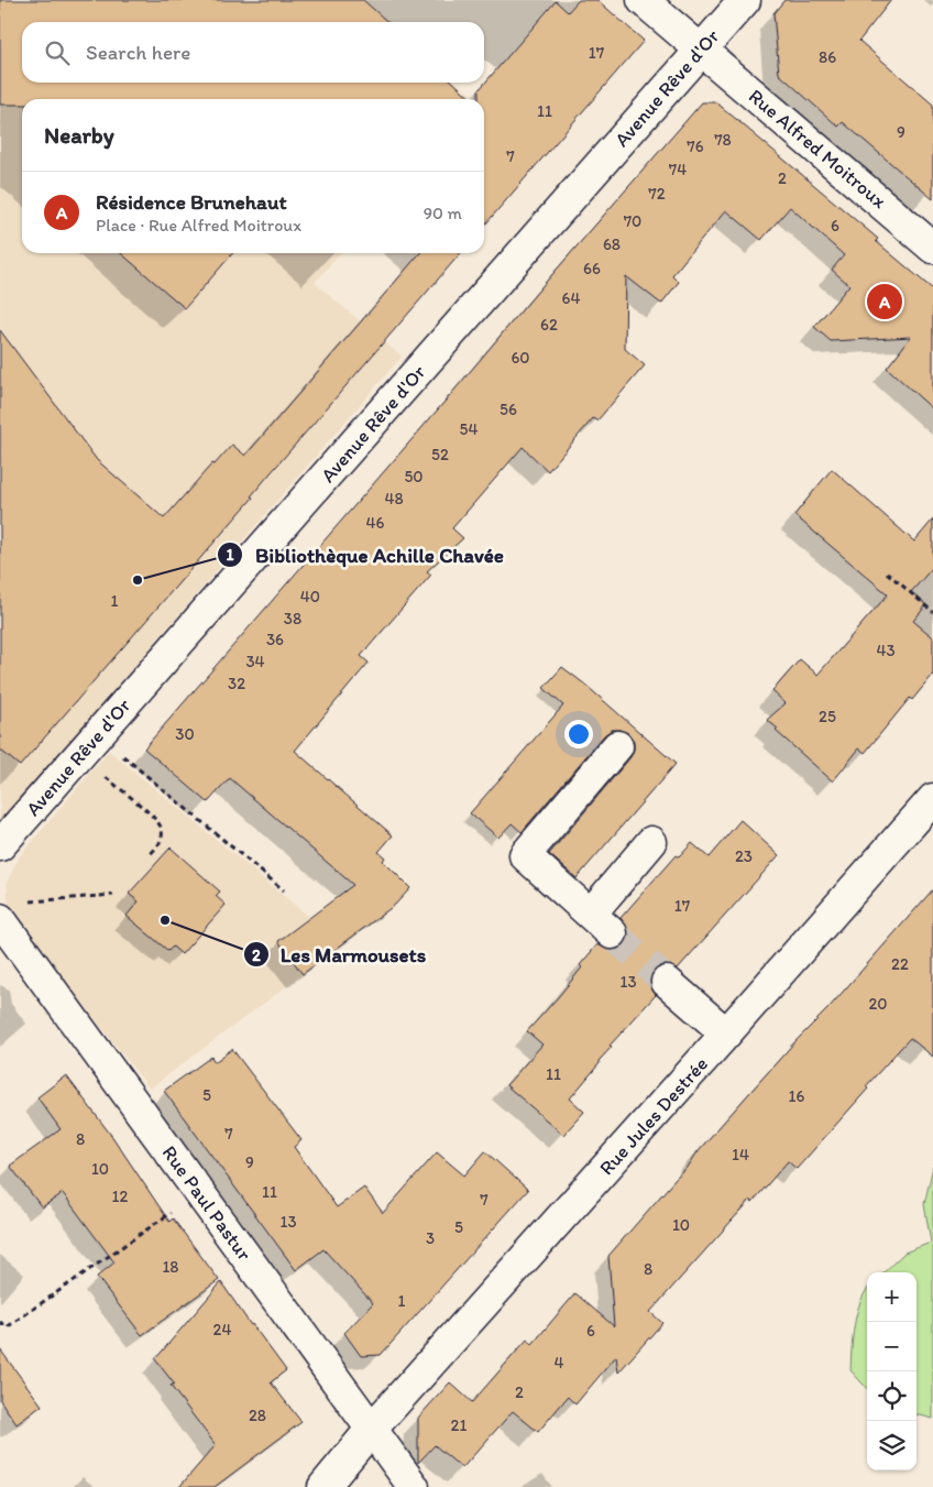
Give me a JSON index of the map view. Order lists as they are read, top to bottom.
{
  "streets": {
    "street": [
      "Avenue Rêve d'Or",
      "Rue Alfred Moitroux",
      "Rue Jules Destrée",
      "Rue Paul Pastur"
    ]
  },
  "crossings": [
    ["Avenue Rêve d'Or", "Rue Alfred Moitroux"],
    ["Rue Jules Destrée", "Rue Paul Pastur"]
  ],
  "places": ["Bibliothèque Achille Chavée", "Les Marmousets"],
  "house_numbers": [
    "17",
    "86",
    "11",
    "9",
    "78",
    "76",
    "7",
    "74",
    "2",
    "72",
    "70",
    "6",
    "68",
    "66",
    "64",
    "62",
    "60",
    "56",
    "54",
    "52",
    "50",
    "48",
    "46",
    "40",
    "1",
    "38",
    "36",
    "43",
    "34",
    "32",
    "25",
    "30",
    "23",
    "17",
    "22",
    "13",
    "20",
    "11",
    "5",
    "16",
    "7",
    "8",
    "14",
    "9",
    "10",
    "11",
    "12",
    "7",
    "13",
    "10",
    "5",
    "3",
    "18",
    "8",
    "1",
    "24",
    "6",
    "4",
    "2",
    "28",
    "21"
  ],
  "page": {
    "search": "Search here",
    "heading": "Nearby",
    "list": [
      {
        "mark": "A",
        "name": "Résidence Brunehaut",
        "note": "Place · Rue Alfred Moitroux",
        "value": "90 m"
      }
    ],
    "pins": "A",
    "map_buttons": ["+", "−"]
  }
}
